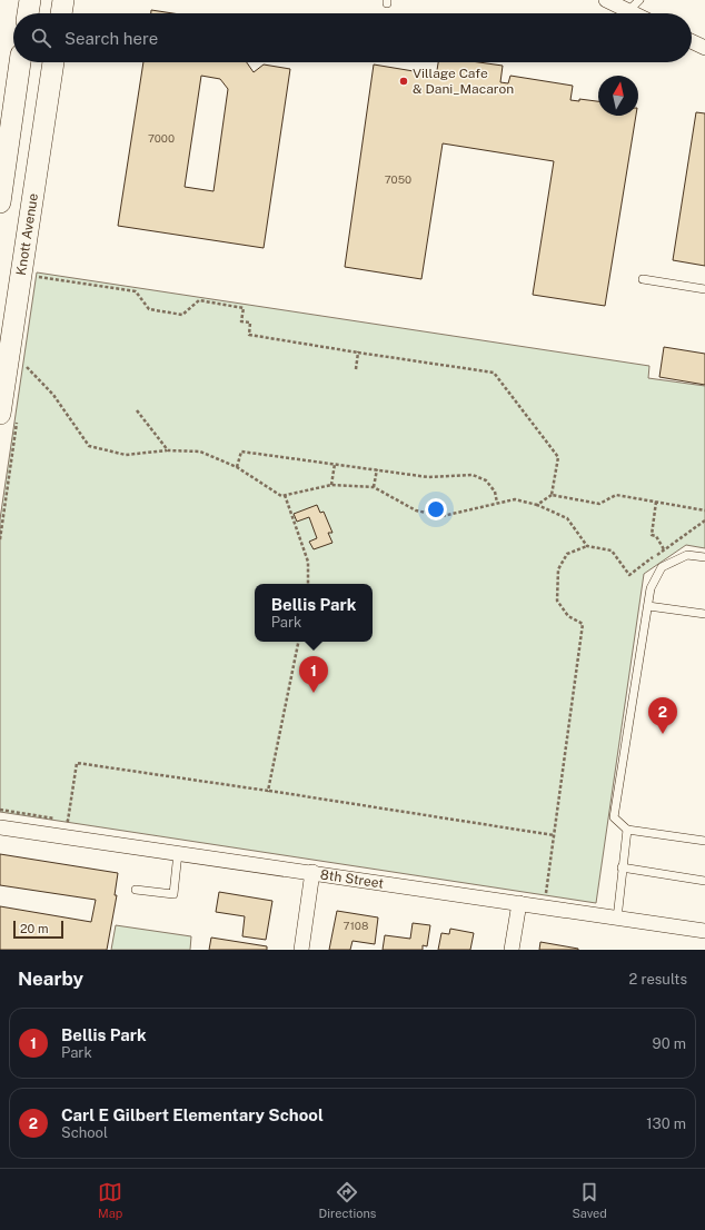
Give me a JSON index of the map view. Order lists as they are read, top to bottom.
{
  "streets": {
    "main road": ["Knott Avenue"],
    "street": ["8th Street"]
  },
  "places": ["Village Cafe & Dani_Macaron"],
  "house_numbers": ["7000", "7050", "7108"],
  "scale_bar": "20 m",
  "north": "top",
  "page": {
    "search": "Search here",
    "popup": ["Bellis Park", "Park"],
    "pins": ["1", "2"],
    "scale": "20 m",
    "heading": ["Nearby", "2 results"],
    "list": [
      {
        "mark": "1",
        "name": "Bellis Park",
        "note": "Park",
        "value": "90 m"
      },
      {
        "mark": "2",
        "name": "Carl E Gilbert Elementary School",
        "note": "School",
        "value": "130 m"
      }
    ],
    "nav": ["Map", "Directions", "Saved"]
  }
}
